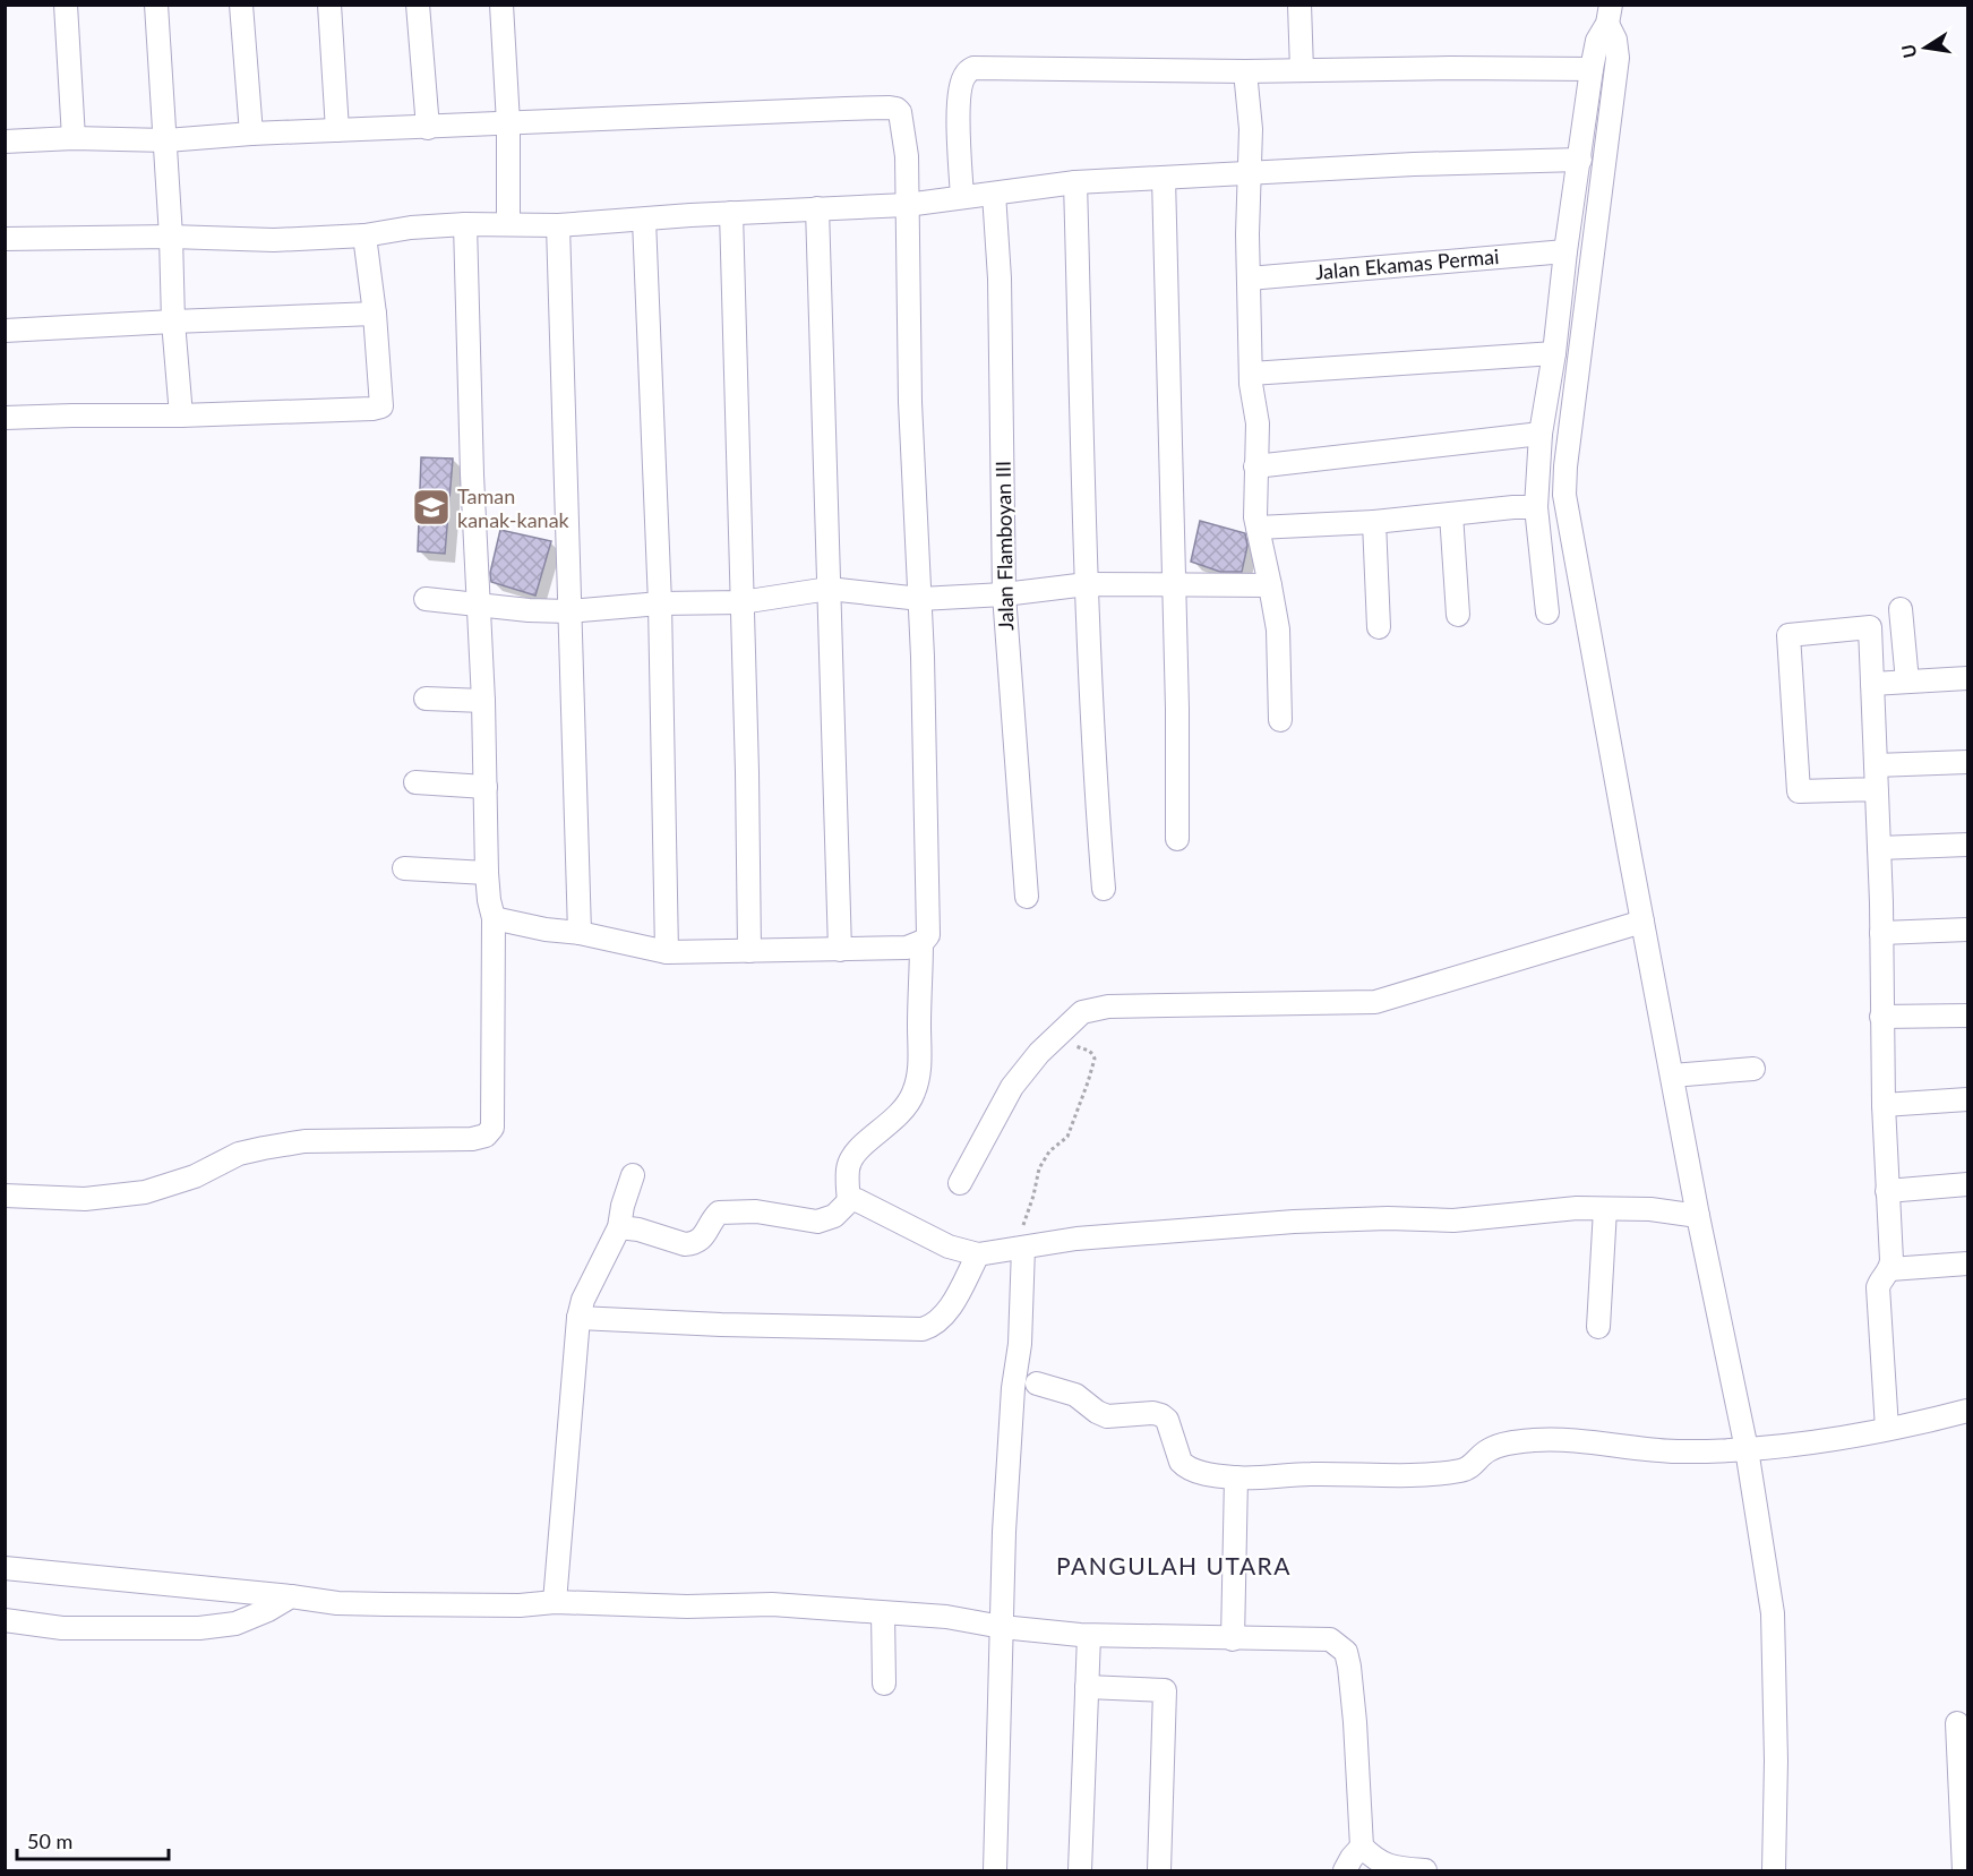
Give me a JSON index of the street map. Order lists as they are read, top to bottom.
{
  "streets": {
    "street": ["Jalan Ekamas Permai", "Jalan Flamboyan III"]
  },
  "districts": ["PANGULAH UTARA"],
  "places": {
    "school or university": ["Taman kanak-kanak"]
  },
  "scale_bar": "50 m",
  "north": "left"
}
